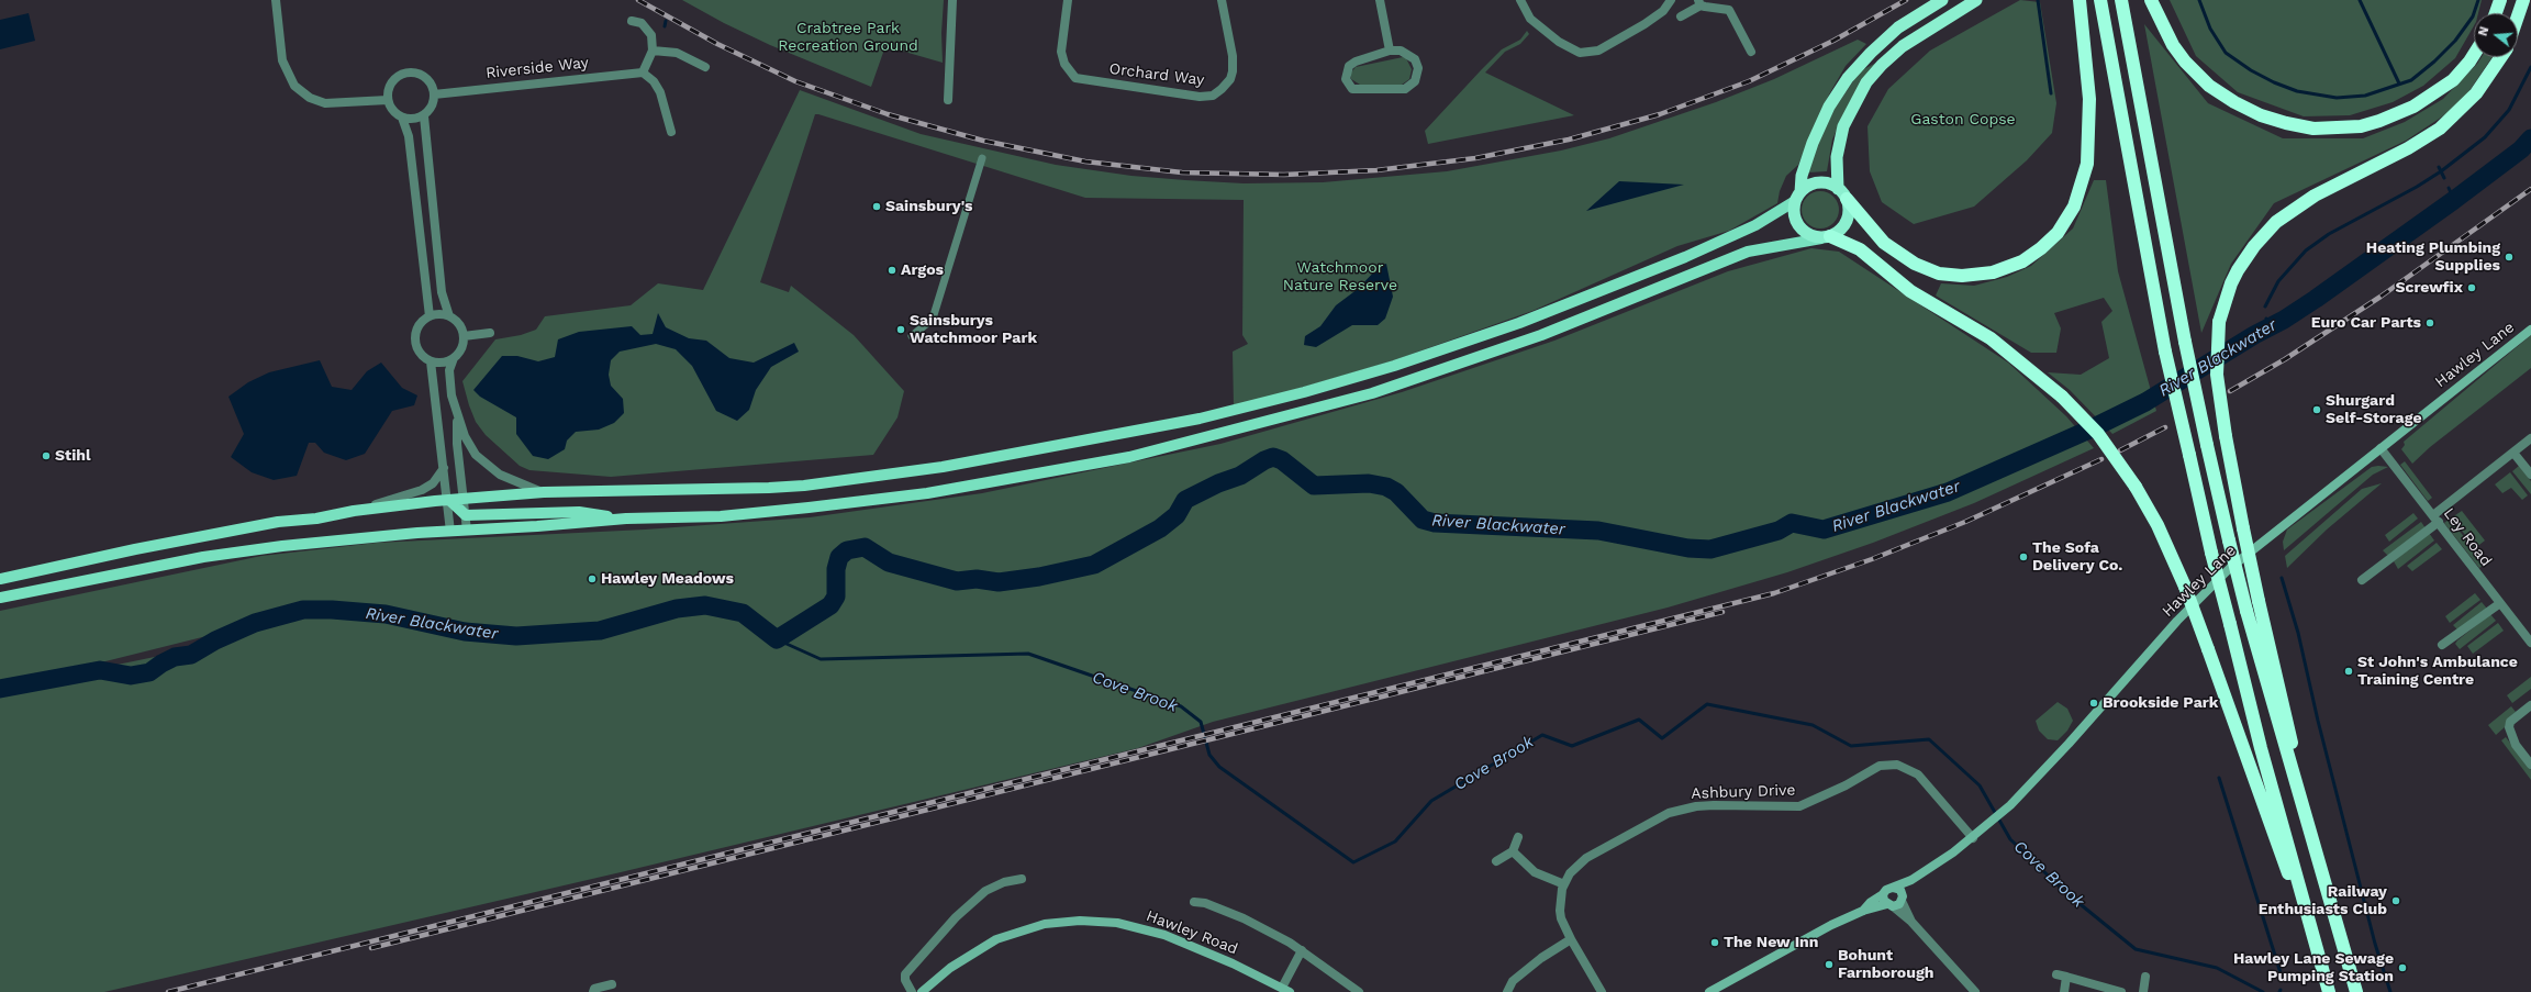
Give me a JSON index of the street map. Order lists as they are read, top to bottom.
{
  "streets": {
    "main road": ["Hawley Lane", "Hawley Road"],
    "street": [
      "Riverside Way",
      "Orchard Way",
      "Ley Road",
      "Ashbury Drive"
    ]
  },
  "crossings": [
    ["Hawley Lane", "Ley Road"],
    ["Hawley Lane", "Ashbury Drive"]
  ],
  "water": ["River Blackwater", "Cove Brook"],
  "parks": ["Crabtree Park Recreation Ground", "Gaston Copse", "Watchmoor Nature Reserve"],
  "places": [
    "Sainsbury's",
    "Heating Plumbing Supplies",
    "Argos",
    "Screwfix",
    "Euro Car Parts",
    "Sainsburys Watchmoor Park",
    "Shurgard Self-Storage",
    "Stihl",
    "The Sofa Delivery Co.",
    "Hawley Meadows",
    "St John's Ambulance Training Centre",
    "Brookside Park",
    "Railway Enthusiasts Club",
    "The New Inn",
    "Bohunt Farnborough",
    "Hawley Lane Sewage Pumping Station"
  ],
  "north": "left"
}
